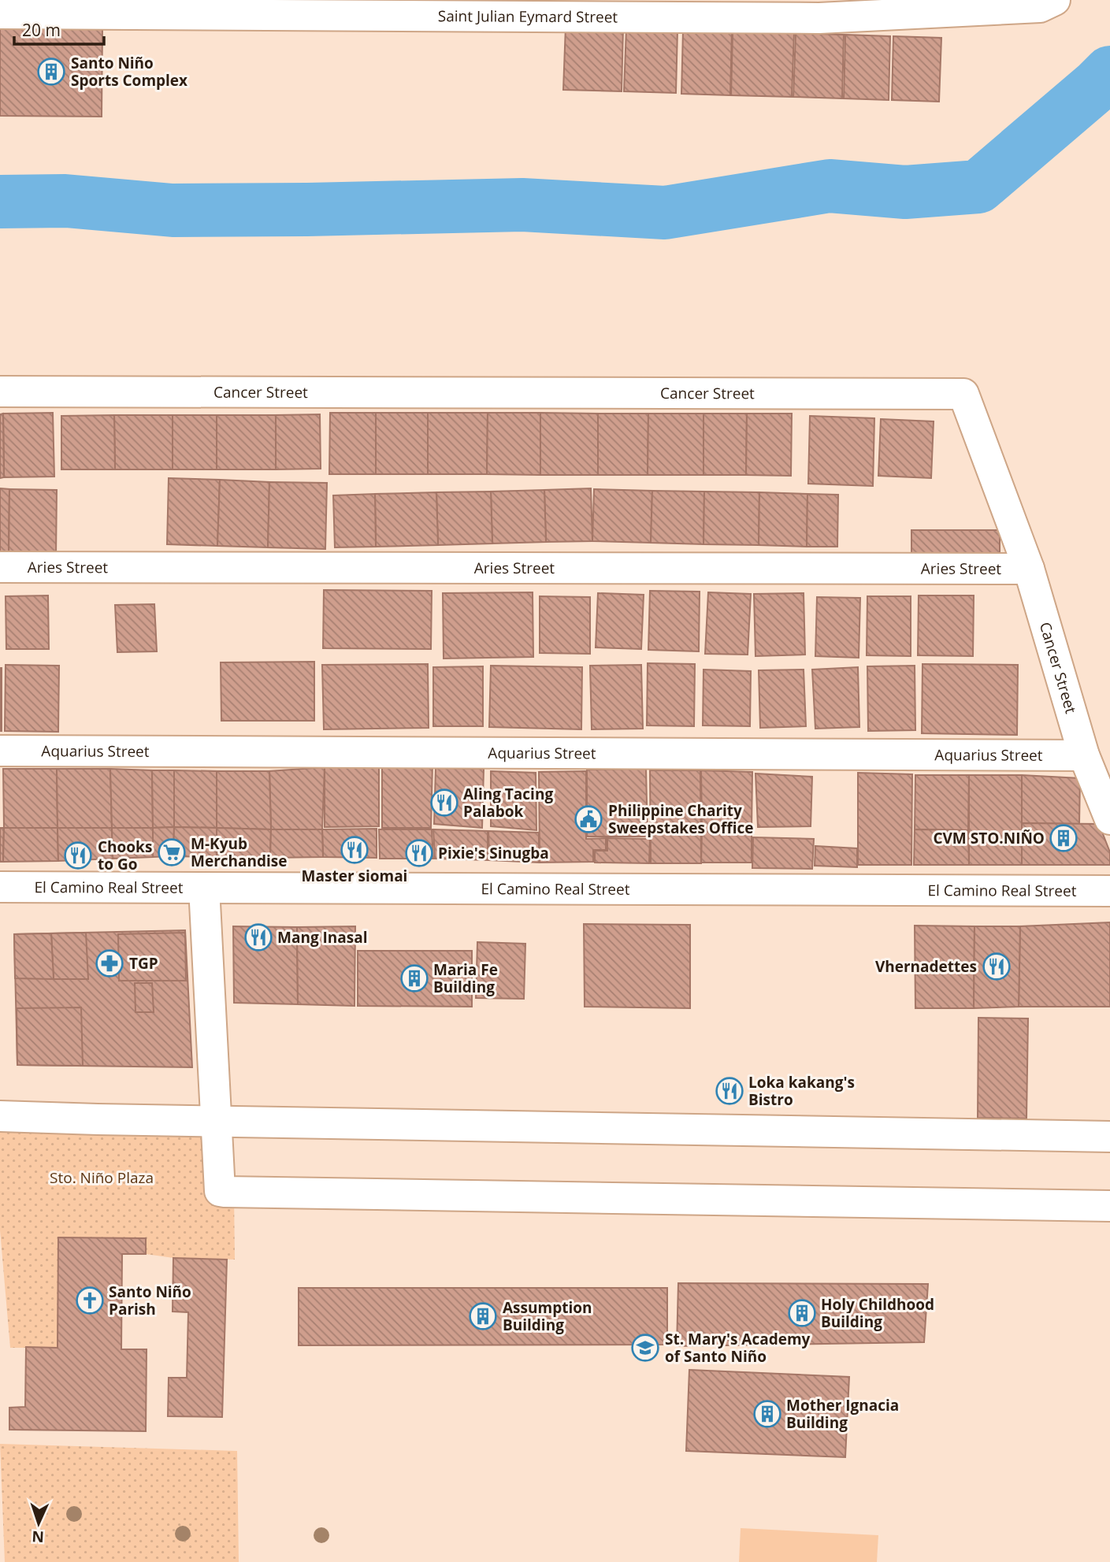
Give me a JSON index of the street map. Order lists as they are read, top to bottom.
{
  "streets": {
    "street": [
      "Saint Julian Eymard Street",
      "Cancer Street",
      "Aries Street",
      "Aquarius Street",
      "El Camino Real Street"
    ]
  },
  "crossings": [
    ["Cancer Street", "Aries Street"],
    ["Cancer Street", "Aquarius Street"]
  ],
  "parks": ["Sto. Niño Plaza"],
  "places": {
    "building": [
      "Santo Niño Sports Complex",
      "CVM STO.NIÑO",
      "Maria Fe Building",
      "Holy Childhood Building",
      "Assumption Building",
      "Mother Ignacia Building"
    ],
    "restaurant": [
      "Aling Tacing Palabok",
      "Master siomai",
      "Pixie's Sinugba",
      "Chooks to Go",
      "Mang Inasal",
      "Vhernadettes",
      "Loka kakang's Bistro"
    ],
    "public building": ["Philippine Charity Sweepstakes Office"],
    "supermarket": ["M-Kyub Merchandise"],
    "pharmacy": ["TGP"],
    "church": ["Santo Niño Parish"],
    "school or university": ["St. Mary's Academy of Santo Niño"]
  },
  "scale_bar": "20 m",
  "north": "bottom"
}
